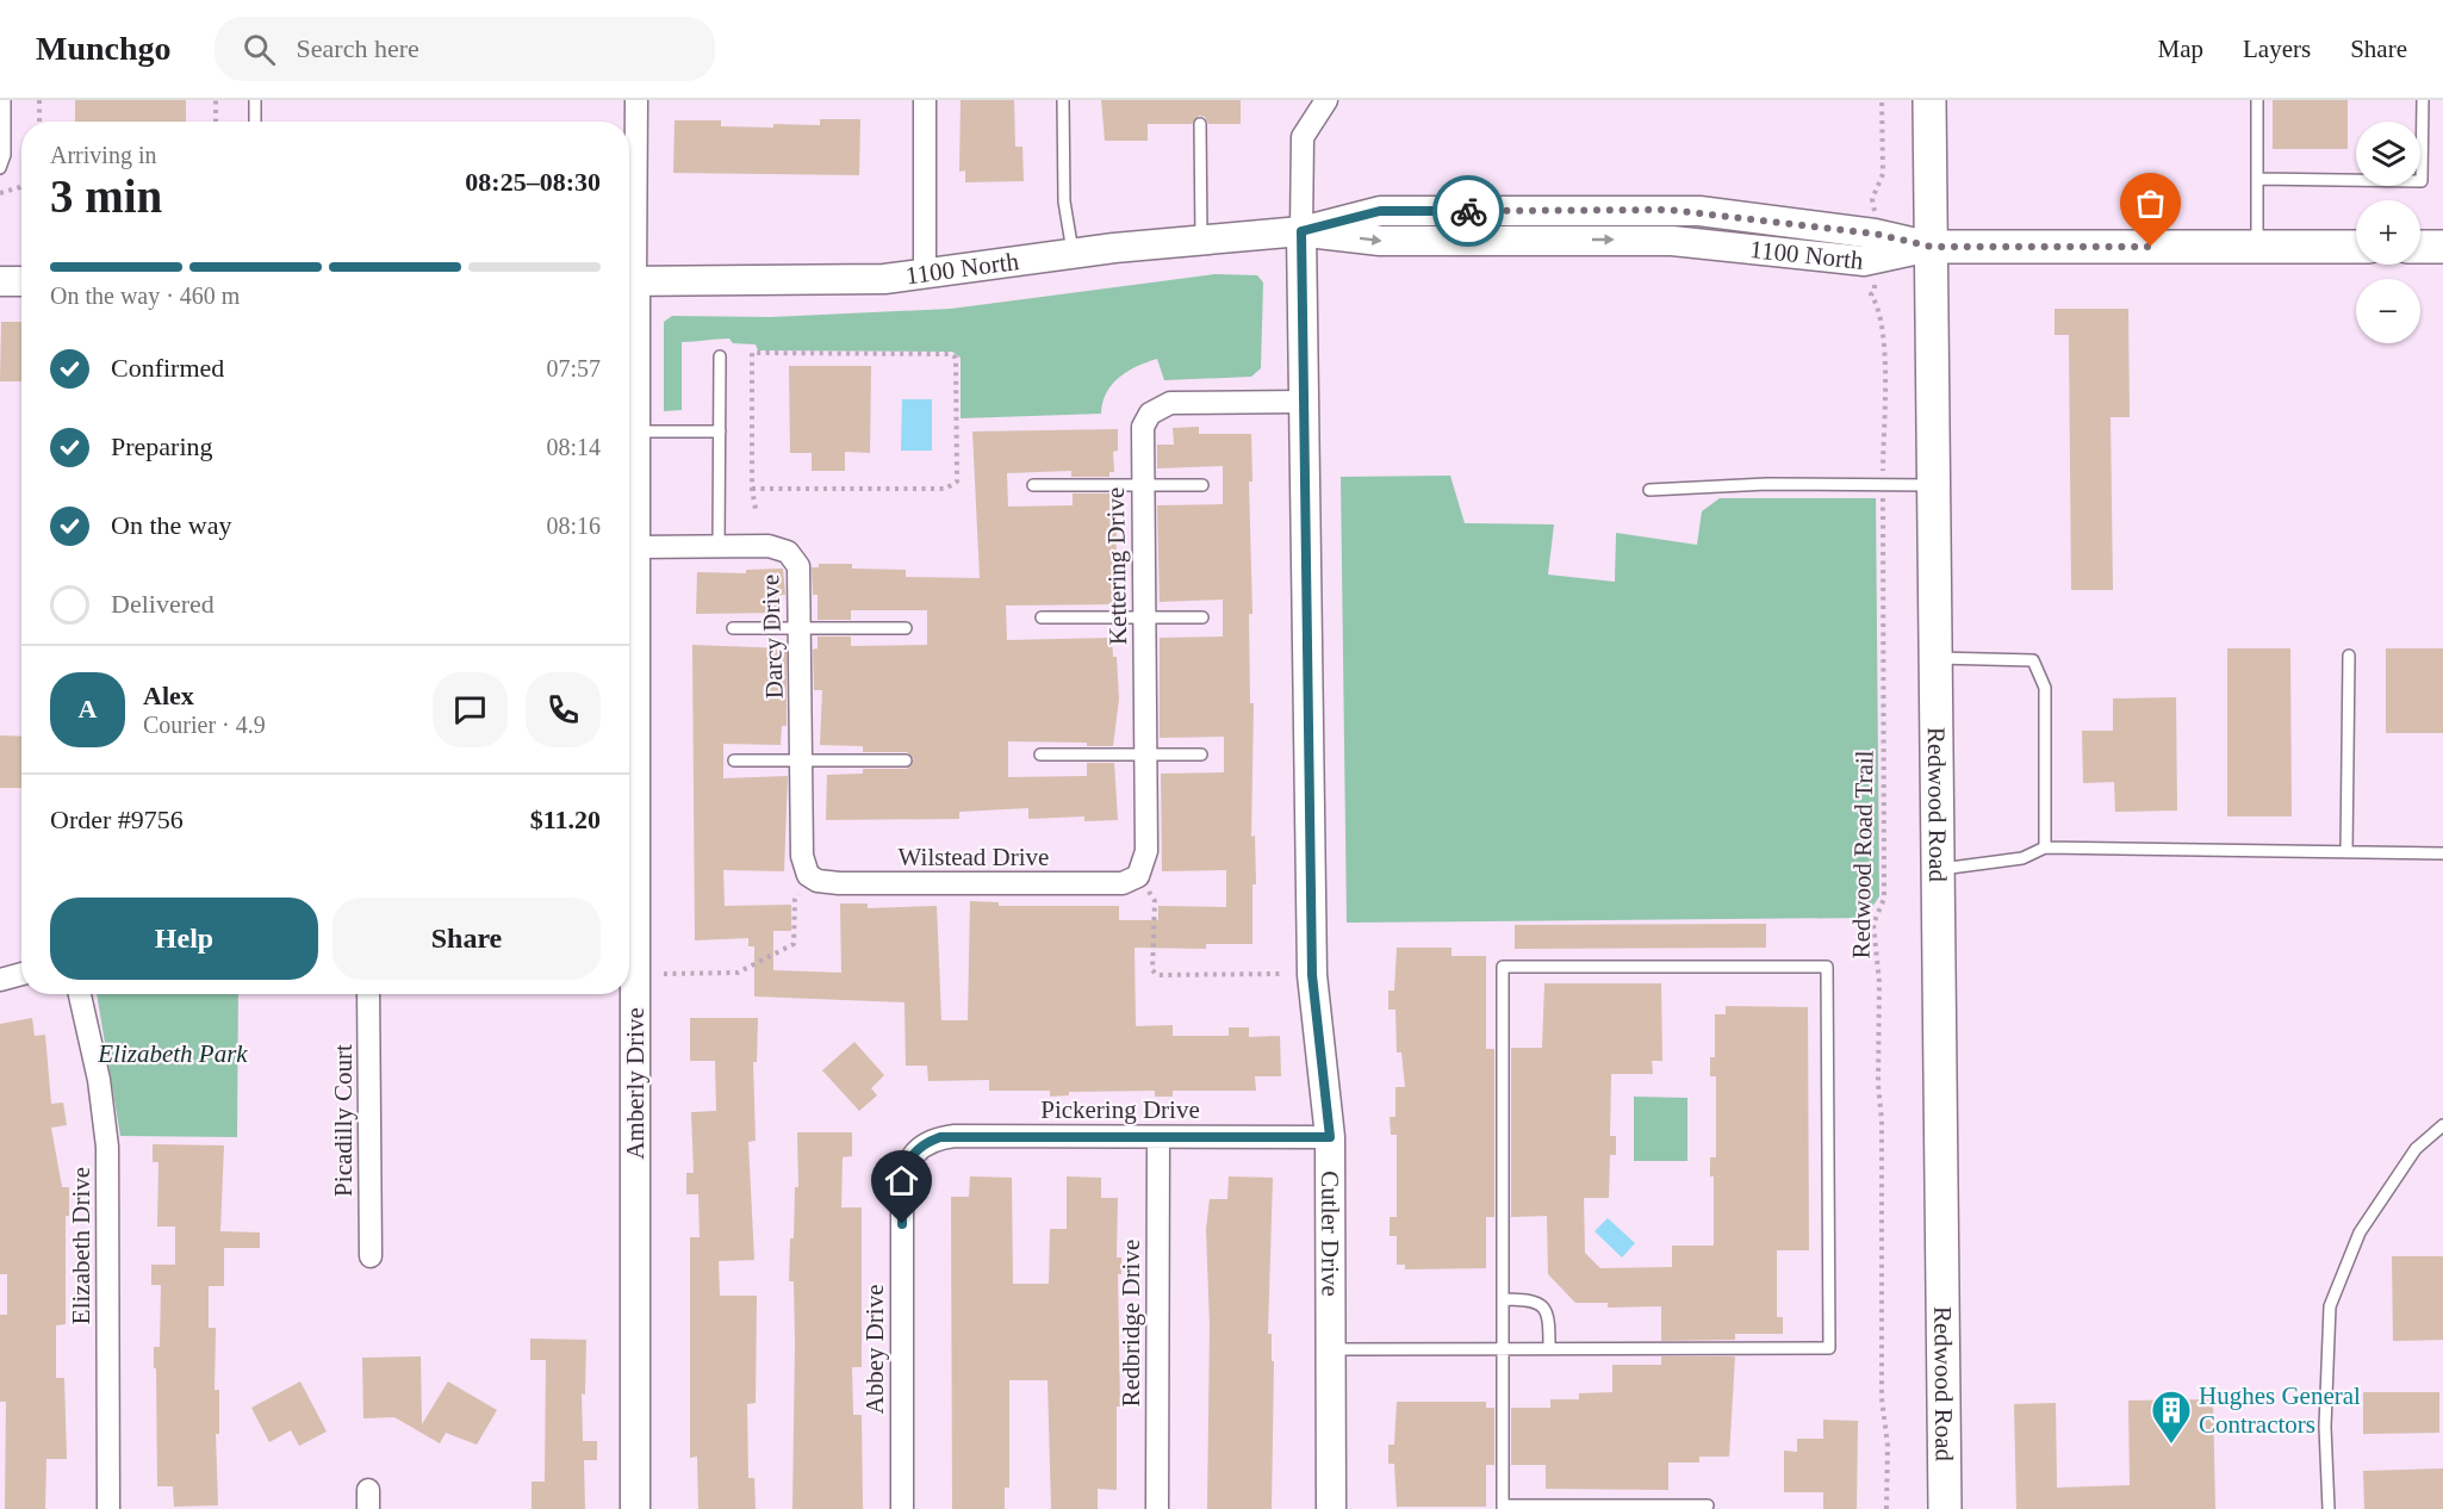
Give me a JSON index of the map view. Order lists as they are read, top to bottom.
{
  "streets": {
    "main road": ["Redwood Road"],
    "street": [
      "1100 North",
      "Kettering Drive",
      "Darcy Drive",
      "Wilstead Drive",
      "Amberly Drive",
      "Pickering Drive",
      "Picadilly Court",
      "Cutler Drive",
      "Elizabeth Drive",
      "Redbridge Drive",
      "Abbey Drive"
    ],
    "path": ["Redwood Road Trail"]
  },
  "crossings": [
    ["1100 North", "Redwood Road"],
    ["1100 North", "Cutler Drive"],
    ["Kettering Drive", "Wilstead Drive"],
    ["Kettering Drive", "Cutler Drive"],
    ["Darcy Drive", "Wilstead Drive"],
    ["Darcy Drive", "Amberly Drive"],
    ["Pickering Drive", "Cutler Drive"],
    ["Pickering Drive", "Redbridge Drive"],
    ["Pickering Drive", "Abbey Drive"]
  ],
  "parks": ["Elizabeth Park"],
  "places": {
    "building": ["Hughes General Contractors"]
  },
  "page": {
    "header": "Munchgo",
    "search": "Search here",
    "nav": ["Map", "Layers", "Share"],
    "map_buttons": ["+", "−"],
    "heading": ["3 min", "Arriving in", "08:25–08:30"],
    "panel": [
      "Alex",
      "Courier · 4.9",
      "Order #9756",
      "$11.20"
    ],
    "bar": "On the way · 460 m",
    "list": [
      ["Confirmed", "07:57"],
      ["Preparing", "08:14"],
      ["On the way", "08:16"],
      "Delivered"
    ],
    "round": "A",
    "buttons": ["Help", "Share"]
  }
}
